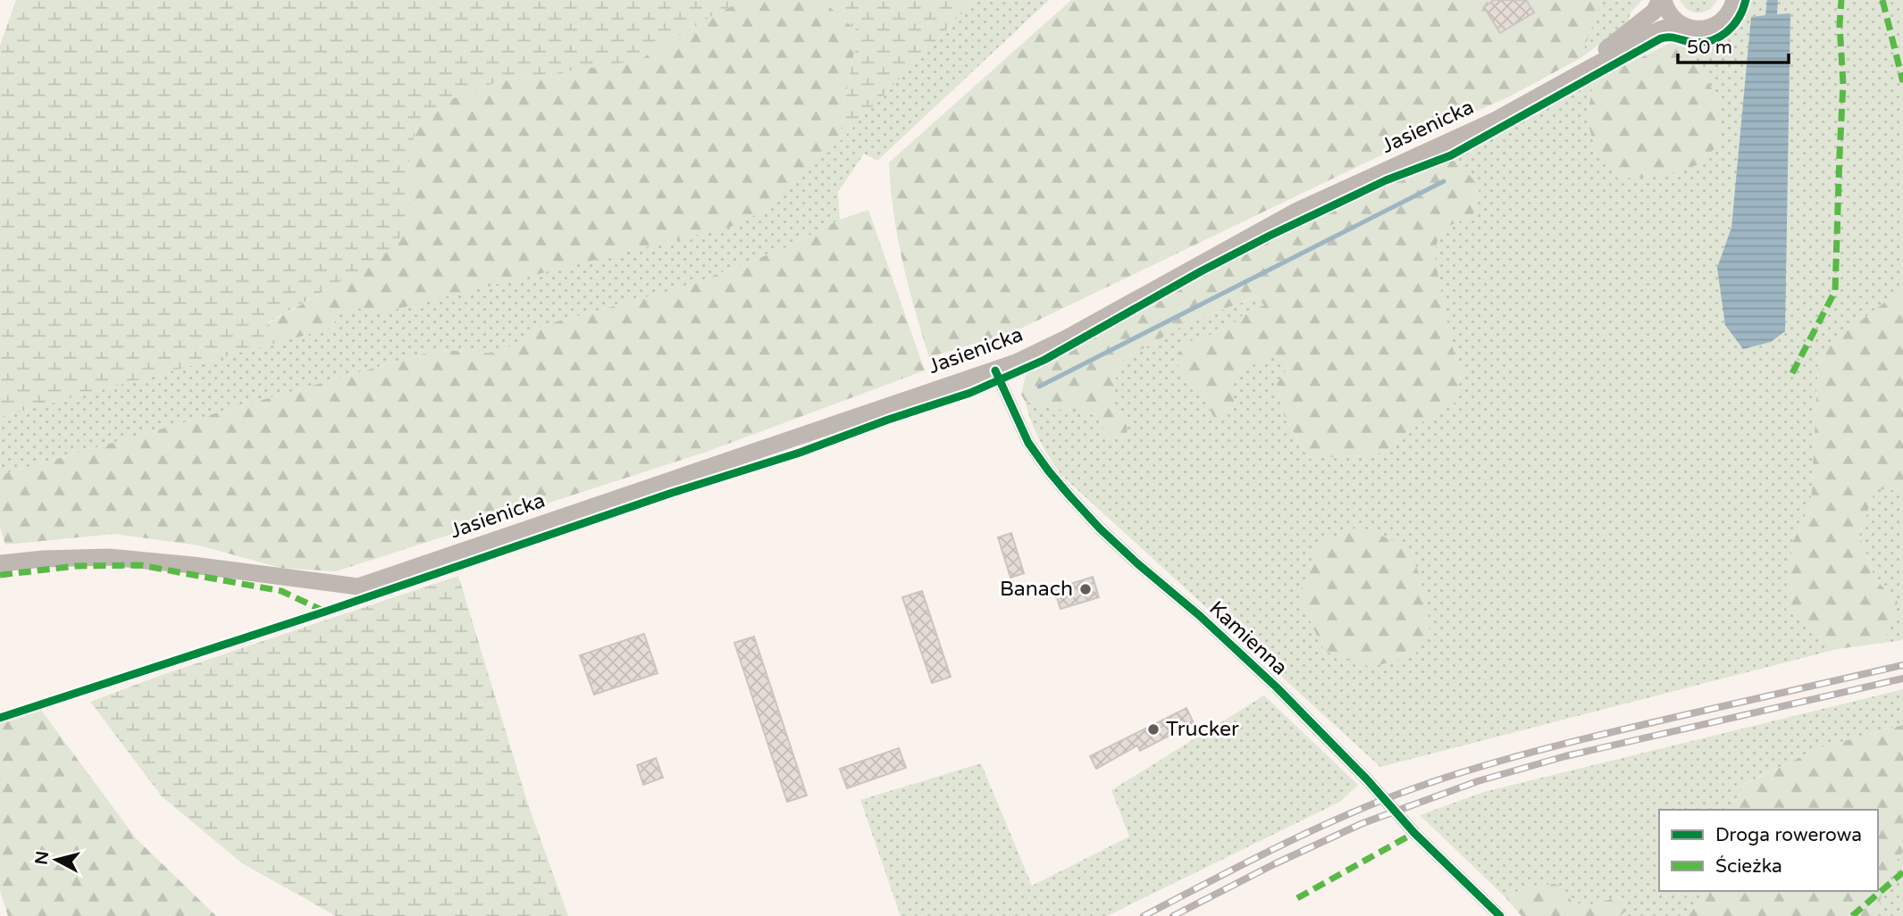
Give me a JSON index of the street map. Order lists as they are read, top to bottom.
{
  "streets": {
    "main road": ["Jasienicka"],
    "street": ["Kamienna"]
  },
  "crossings": [
    ["Jasienicka", "Kamienna"]
  ],
  "places": ["Banach", "Trucker"],
  "legend": ["Droga rowerowa", "Ścieżka"],
  "scale_bar": "50 m",
  "north": "left"
}
